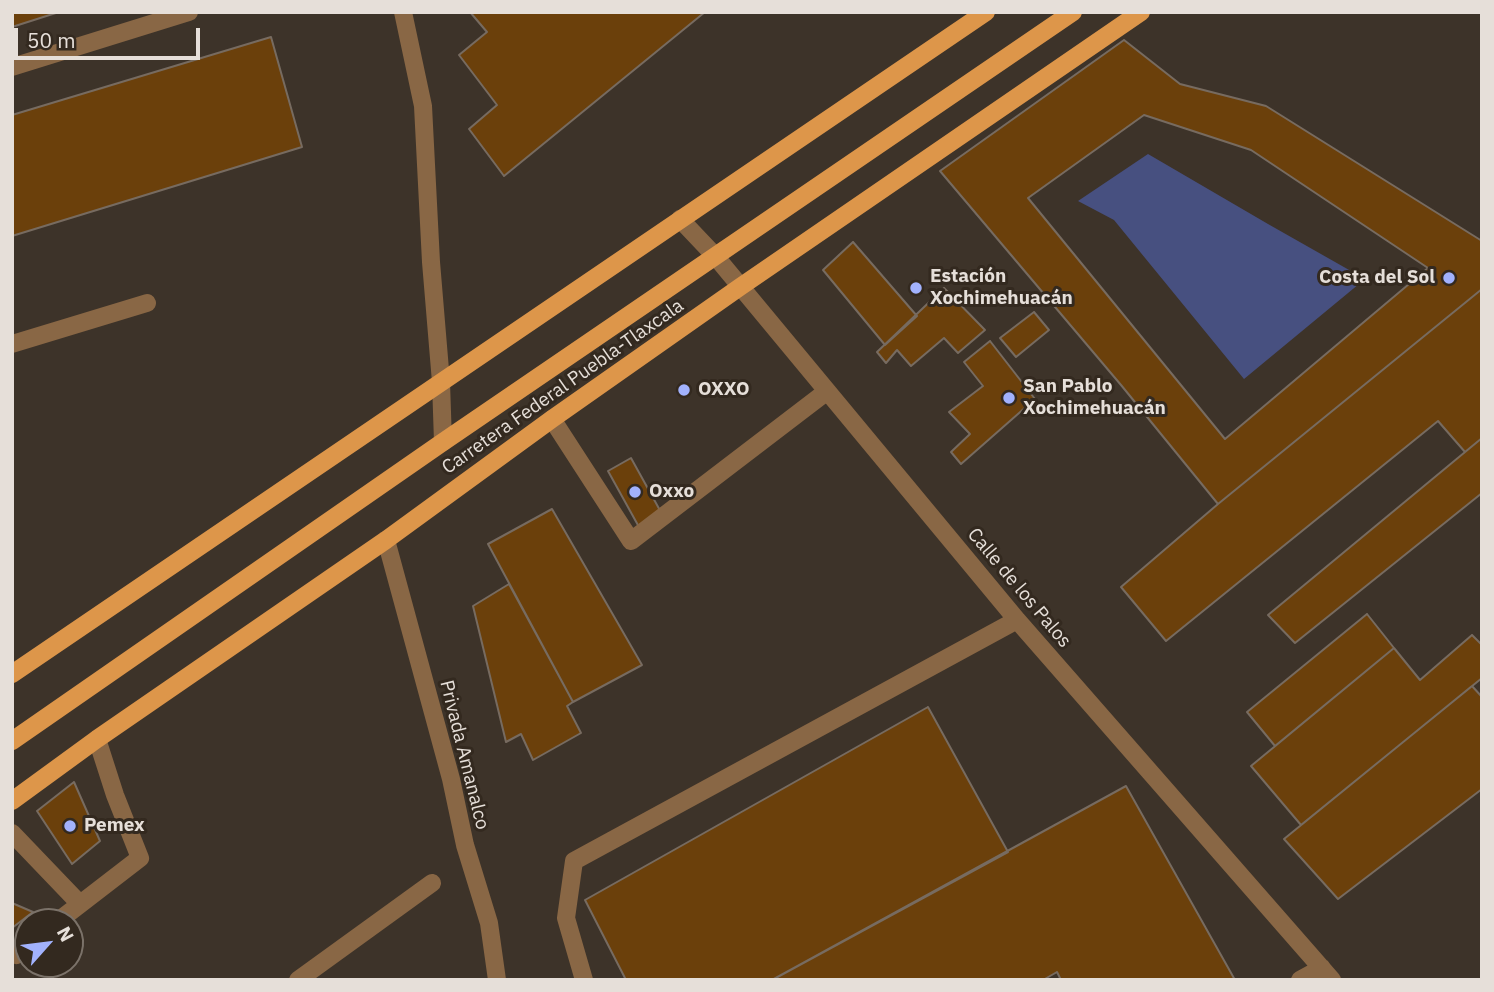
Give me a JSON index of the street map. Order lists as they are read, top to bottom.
{
  "streets": {
    "main road": ["Carretera Federal Puebla-Tlaxcala"],
    "street": ["Calle de los Palos", "Privada Amanalco"]
  },
  "crossings": [
    ["Carretera Federal Puebla-Tlaxcala", "Calle de los Palos"],
    ["Carretera Federal Puebla-Tlaxcala", "Privada Amanalco"]
  ],
  "places": [
    "Costa del Sol",
    "Estación Xochimehuacán",
    "OXXO",
    "San Pablo Xochimehuacán",
    "Oxxo",
    "Pemex"
  ],
  "scale_bar": "50 m",
  "north": "top right"
}
